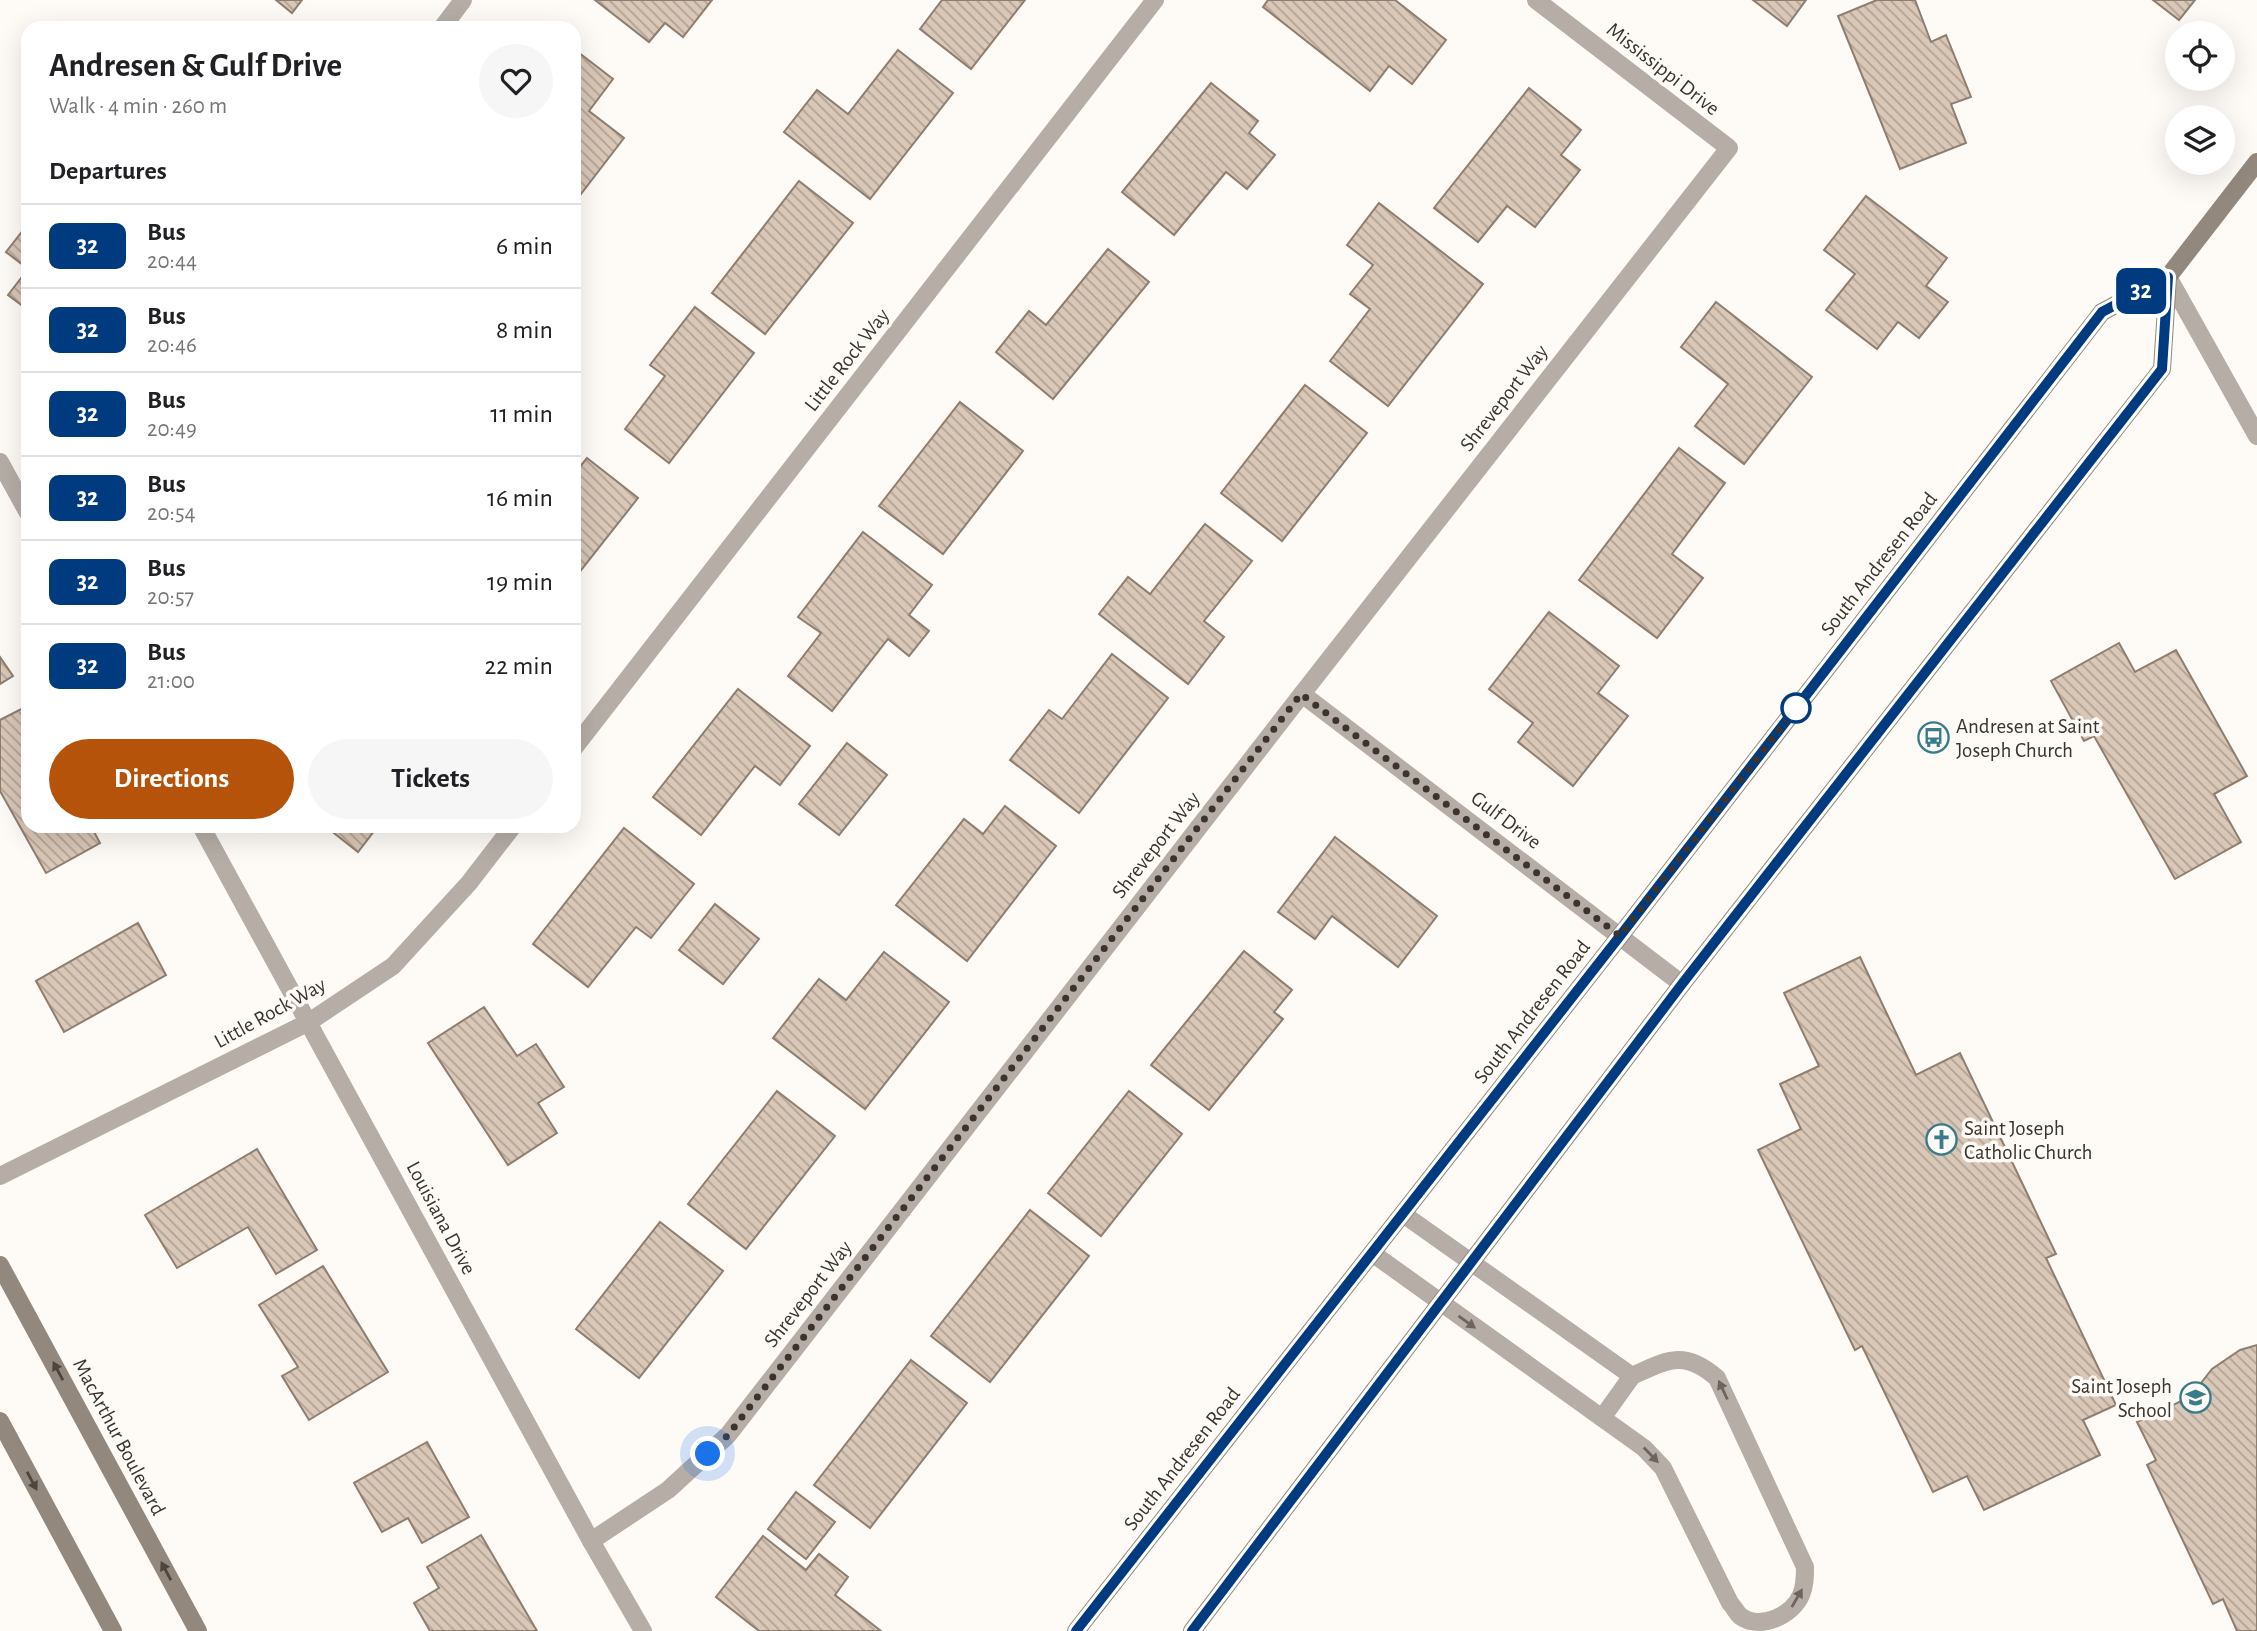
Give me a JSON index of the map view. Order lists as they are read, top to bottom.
{
  "streets": {
    "street": [
      "Mississippi Drive",
      "Little Rock Way",
      "Shreveport Way",
      "South Andresen Road",
      "Gulf Drive",
      "Louisiana Drive",
      "MacArthur Boulevard"
    ]
  },
  "crossings": [
    ["Mississippi Drive", "Shreveport Way"],
    ["Little Rock Way", "Louisiana Drive"],
    ["Shreveport Way", "Gulf Drive"],
    ["Shreveport Way", "Louisiana Drive"],
    ["South Andresen Road", "Gulf Drive"]
  ],
  "places": {
    "bus stop": ["Andresen at Saint Joseph Church"],
    "church": ["Saint Joseph Catholic Church"],
    "school or university": ["Saint Joseph School"]
  },
  "lines": ["bus line 32"],
  "page": {
    "on_map": "32",
    "heading": [
      ["Andresen & Gulf Drive", "Walk · 4 min · 260 m"],
      "Departures"
    ],
    "list": [
      {
        "mark": "32",
        "name": "Bus",
        "note": "20:44",
        "value": "6 min"
      },
      {
        "mark": "32",
        "name": "Bus",
        "note": "20:46",
        "value": "8 min"
      },
      {
        "mark": "32",
        "name": "Bus",
        "note": "20:49",
        "value": "11 min"
      },
      {
        "mark": "32",
        "name": "Bus",
        "note": "20:54",
        "value": "16 min"
      },
      {
        "mark": "32",
        "name": "Bus",
        "note": "20:57",
        "value": "19 min"
      },
      {
        "mark": "32",
        "name": "Bus",
        "note": "21:00",
        "value": "22 min"
      }
    ],
    "buttons": ["Directions", "Tickets"]
  }
}
